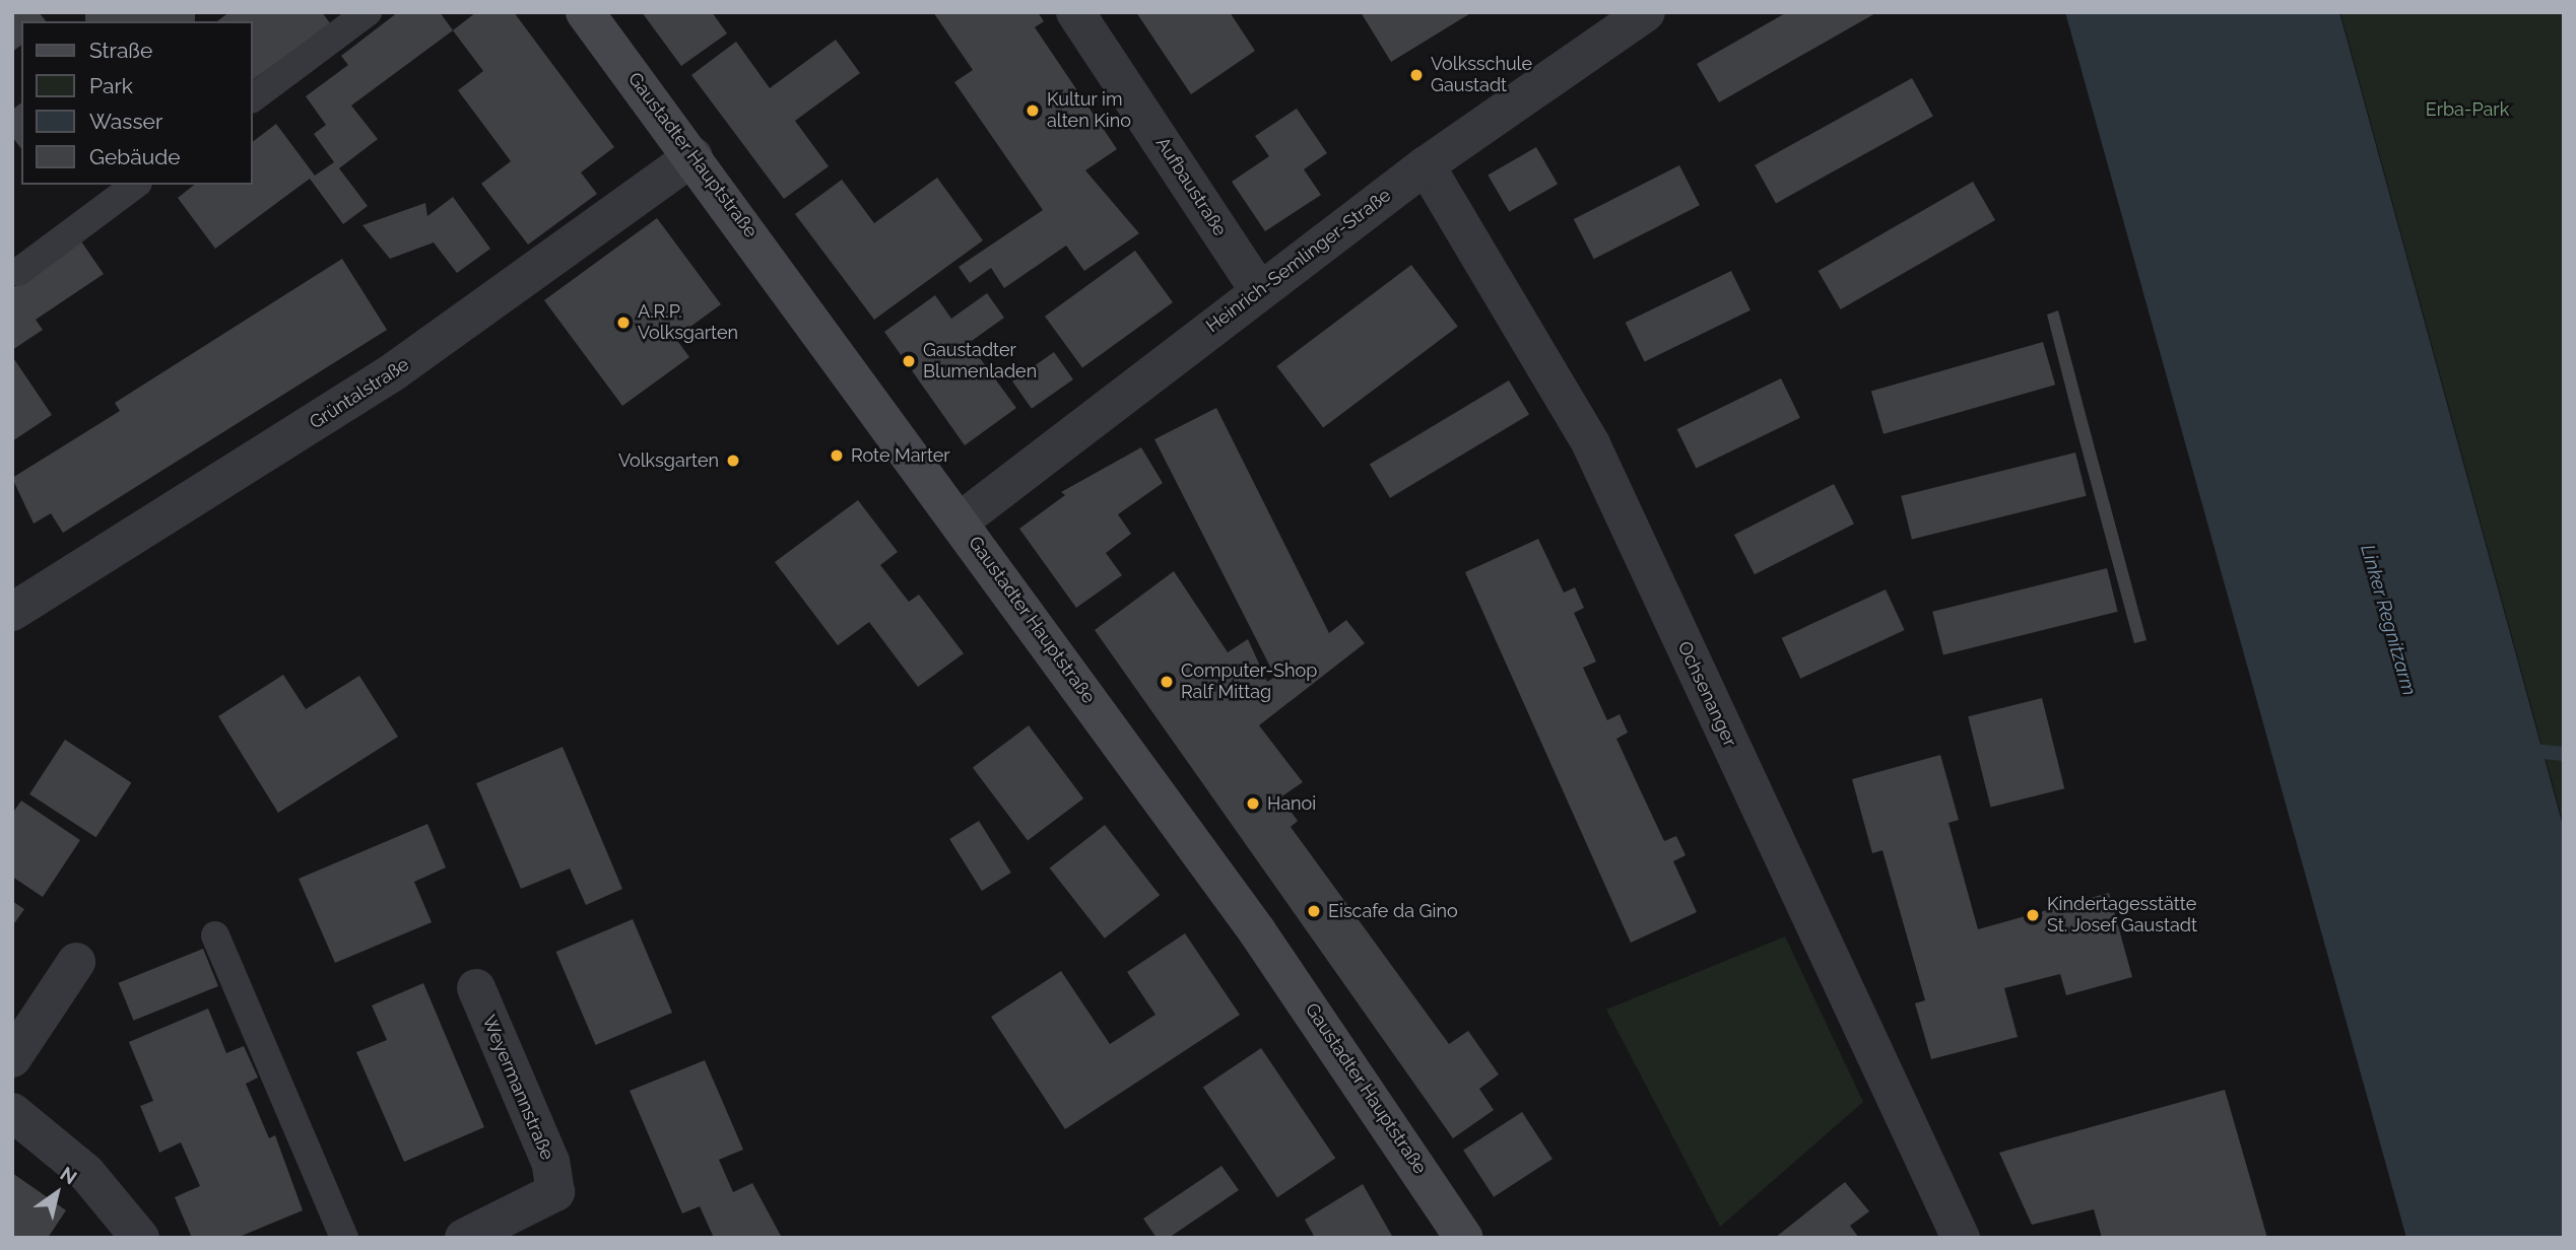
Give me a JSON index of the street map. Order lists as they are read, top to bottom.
{
  "streets": {
    "street": [
      "Gaustadter Hauptstraße",
      "Aufbaustraße",
      "Heinrich-Semlinger-Straße",
      "Grüntalstraße",
      "Ochsenanger",
      "Weyermannstraße"
    ]
  },
  "crossings": [
    ["Gaustadter Hauptstraße", "Heinrich-Semlinger-Straße"],
    ["Gaustadter Hauptstraße", "Grüntalstraße"],
    ["Aufbaustraße", "Heinrich-Semlinger-Straße"],
    ["Heinrich-Semlinger-Straße", "Ochsenanger"]
  ],
  "water": ["Linker Regnitzarm"],
  "parks": ["Erba-Park"],
  "places": [
    "Volksschule Gaustadt",
    "Kultur im alten Kino",
    "A.R.P. Volksgarten",
    "Gaustadter Blumenladen",
    "Rote Marter",
    "Volksgarten",
    "Computer-Shop Ralf Mittag",
    "Hanoi",
    "Eiscafe da Gino",
    "Kindertagesstätte St. Josef Gaustadt"
  ],
  "legend": [
    "Straße",
    "Park",
    "Wasser",
    "Gebäude"
  ],
  "north": "top right"
}
